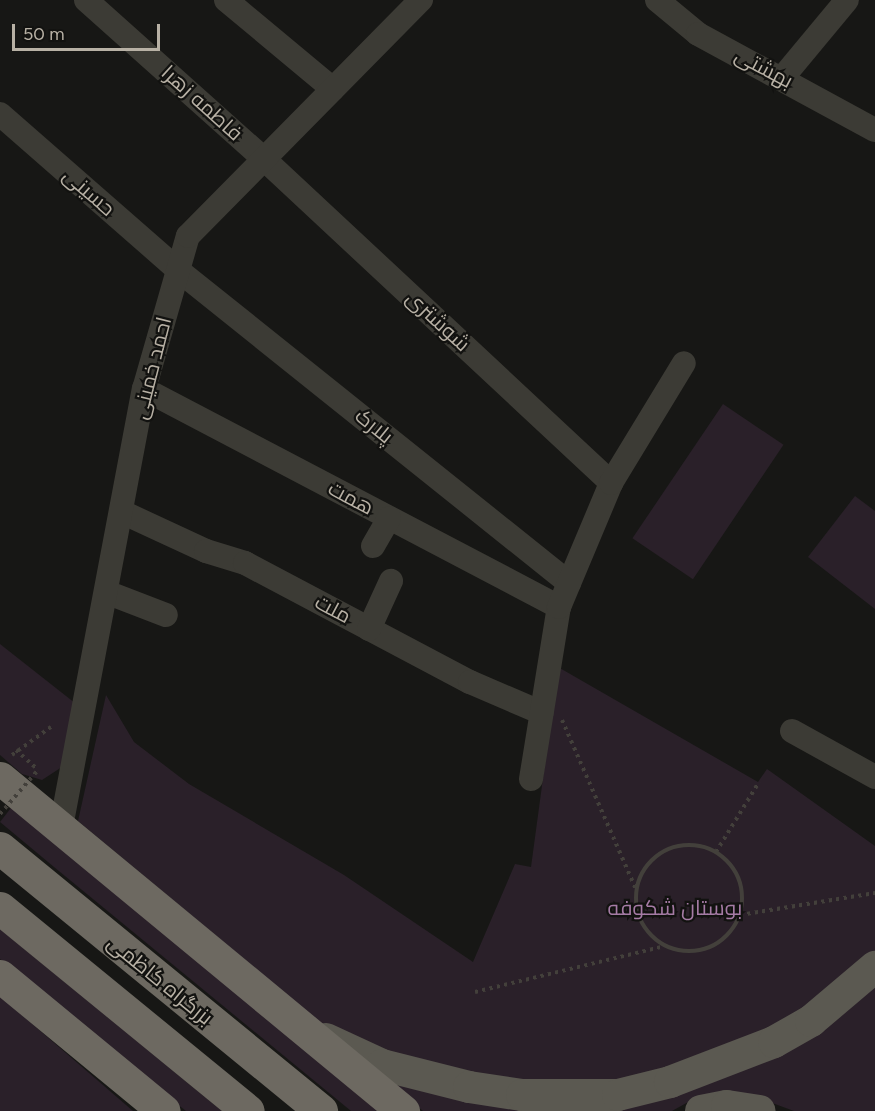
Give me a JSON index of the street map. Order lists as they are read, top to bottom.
{
  "streets": {
    "highway": ["بزرگراه کاظمی"],
    "street": [
      "بهشتی",
      "فاطمه زهرا",
      "حسینی",
      "شوشتری",
      "احمد خمینی",
      "پلارک",
      "همت",
      "ملت"
    ]
  },
  "crossings": [
    ["فاطمه زهرا", "شوشتری"],
    ["فاطمه زهرا", "احمد خمینی"],
    ["حسینی", "احمد خمینی"],
    ["حسینی", "پلارک"],
    ["شوشتری", "احمد خمینی"],
    ["احمد خمینی", "پلارک"],
    ["احمد خمینی", "همت"],
    ["احمد خمینی", "ملت"]
  ],
  "parks": ["بوستان شکوفه"],
  "scale_bar": "50 m"
}
